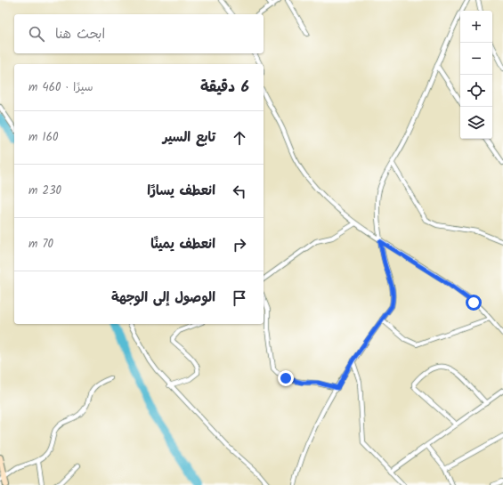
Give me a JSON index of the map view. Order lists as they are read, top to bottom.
{
  "page": {
    "map_buttons": ["+", "−"],
    "search": "ابحث هنا",
    "heading": ["6 دقيقة", "سيرًا · 460 m"],
    "list": [
      ["تابع السير", "160 m"],
      ["انعطف يسارًا", "230 m"],
      ["انعطف يمينًا", "70 m"],
      "الوصول إلى الوجهة"
    ]
  }
}
